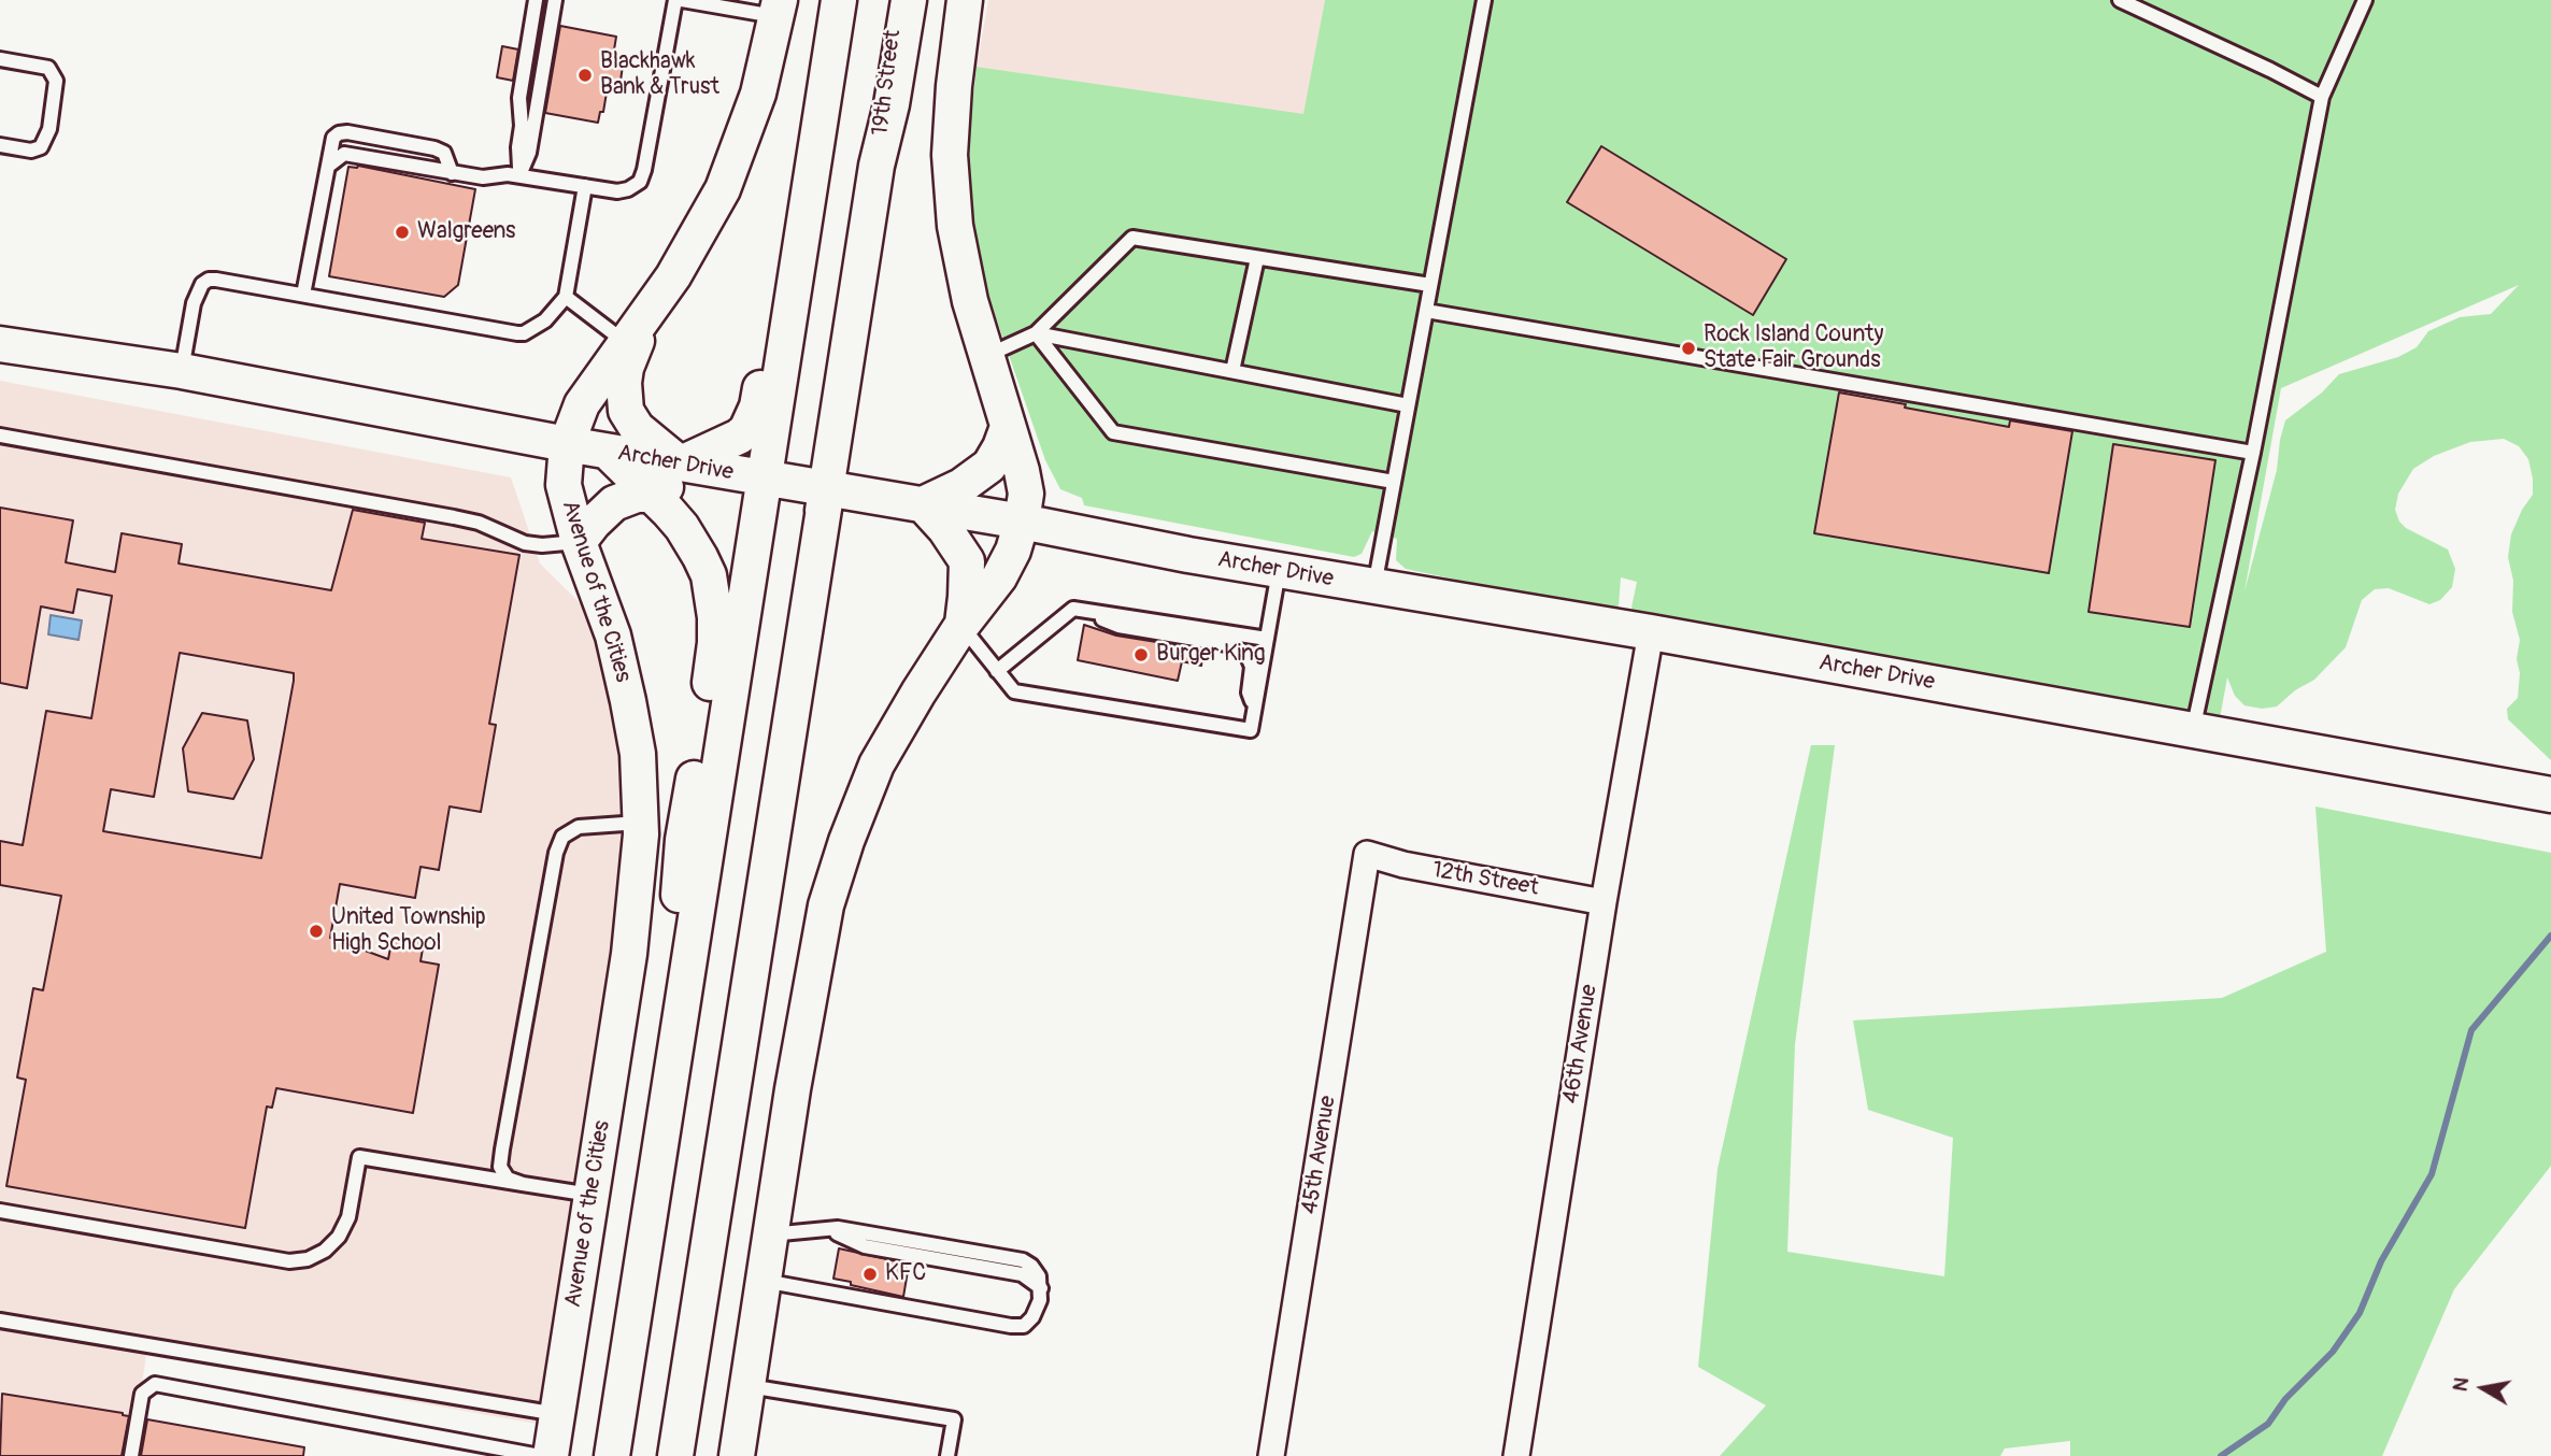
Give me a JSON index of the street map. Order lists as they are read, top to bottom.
{
  "streets": {
    "street": [
      "19th Street",
      "Archer Drive",
      "Avenue of the Cities",
      "12th Street",
      "46th Avenue",
      "45th Avenue"
    ]
  },
  "crossings": [
    ["Archer Drive", "Avenue of the Cities"],
    ["Archer Drive", "46th Avenue"],
    ["12th Street", "46th Avenue"],
    ["12th Street", "45th Avenue"]
  ],
  "places": [
    "Blackhawk Bank & Trust",
    "Walgreens",
    "Rock Island County State Fair Grounds",
    "Burger King",
    "United Township High School",
    "KFC"
  ],
  "north": "left"
}
